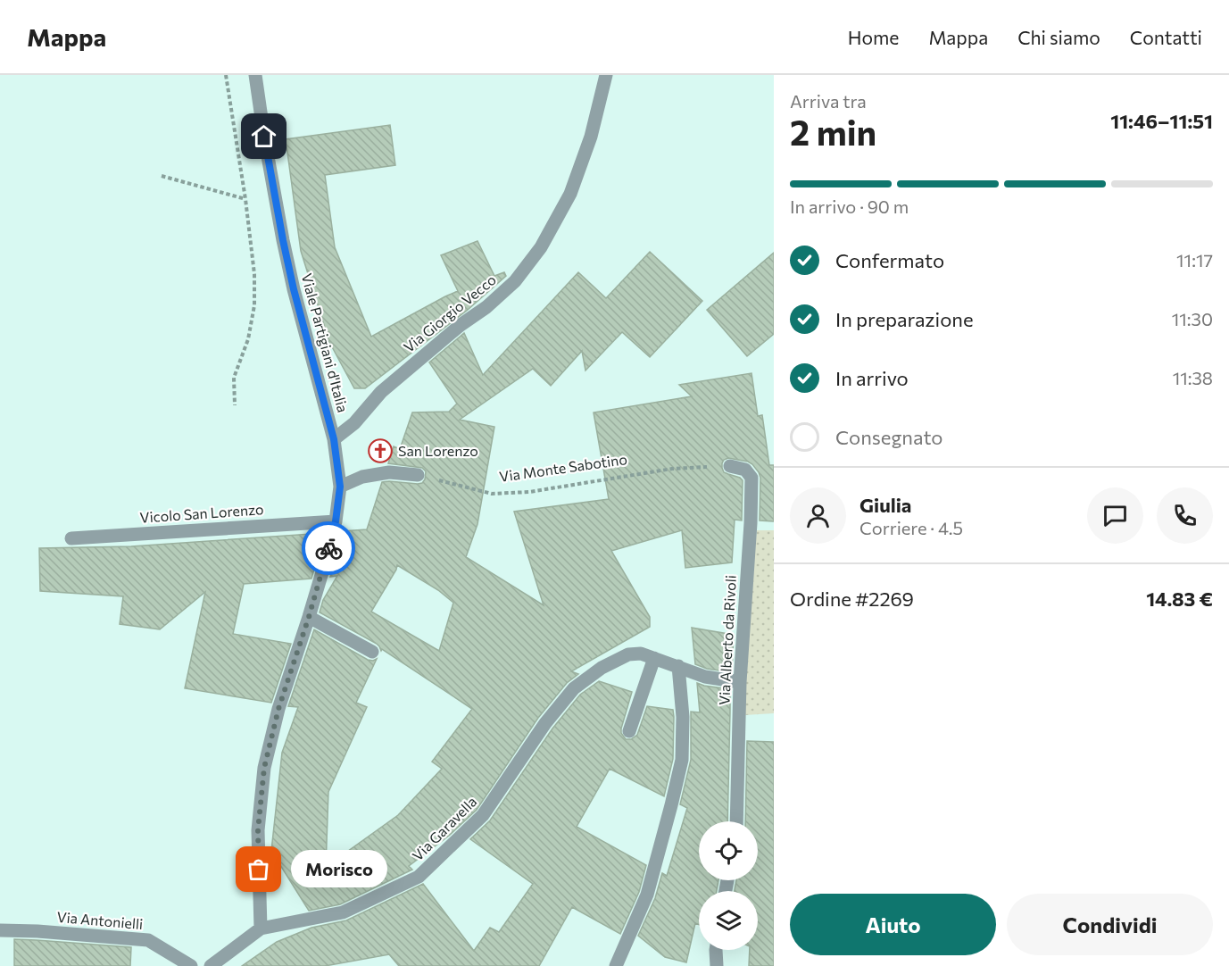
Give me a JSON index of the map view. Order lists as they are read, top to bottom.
{
  "streets": {
    "street": [
      "Via Giorgio Vecco",
      "Viale Partigiani d'Italia",
      "Vicolo San Lorenzo",
      "Via Alberto da Rivoli",
      "Via Garavella",
      "Via Antonielli"
    ],
    "path": ["Via Monte Sabotino"]
  },
  "crossings": [
    ["Via Giorgio Vecco", "Viale Partigiani d'Italia"],
    ["Viale Partigiani d'Italia", "Vicolo San Lorenzo"],
    ["Viale Partigiani d'Italia", "Via Garavella"],
    ["Via Monte Sabotino", "Via Alberto da Rivoli"],
    ["Via Alberto da Rivoli", "Via Garavella"]
  ],
  "places": {
    "church": ["San Lorenzo"],
    "other": ["Morisco"]
  },
  "page": {
    "header": "Mappa",
    "nav": [
      "Home",
      "Mappa",
      "Chi siamo",
      "Contatti"
    ],
    "heading": ["2 min", "Arriva tra", "11:46–11:51"],
    "panel": [
      "Giulia",
      "Corriere · 4.5",
      "Ordine #2269",
      "14.83 €"
    ],
    "bar": "In arrivo · 90 m",
    "list": [
      ["Confermato", "11:17"],
      ["In preparazione", "11:30"],
      ["In arrivo", "11:38"],
      "Consegnato"
    ],
    "bubble": "Morisco",
    "buttons": ["Aiuto", "Condividi"]
  }
}
